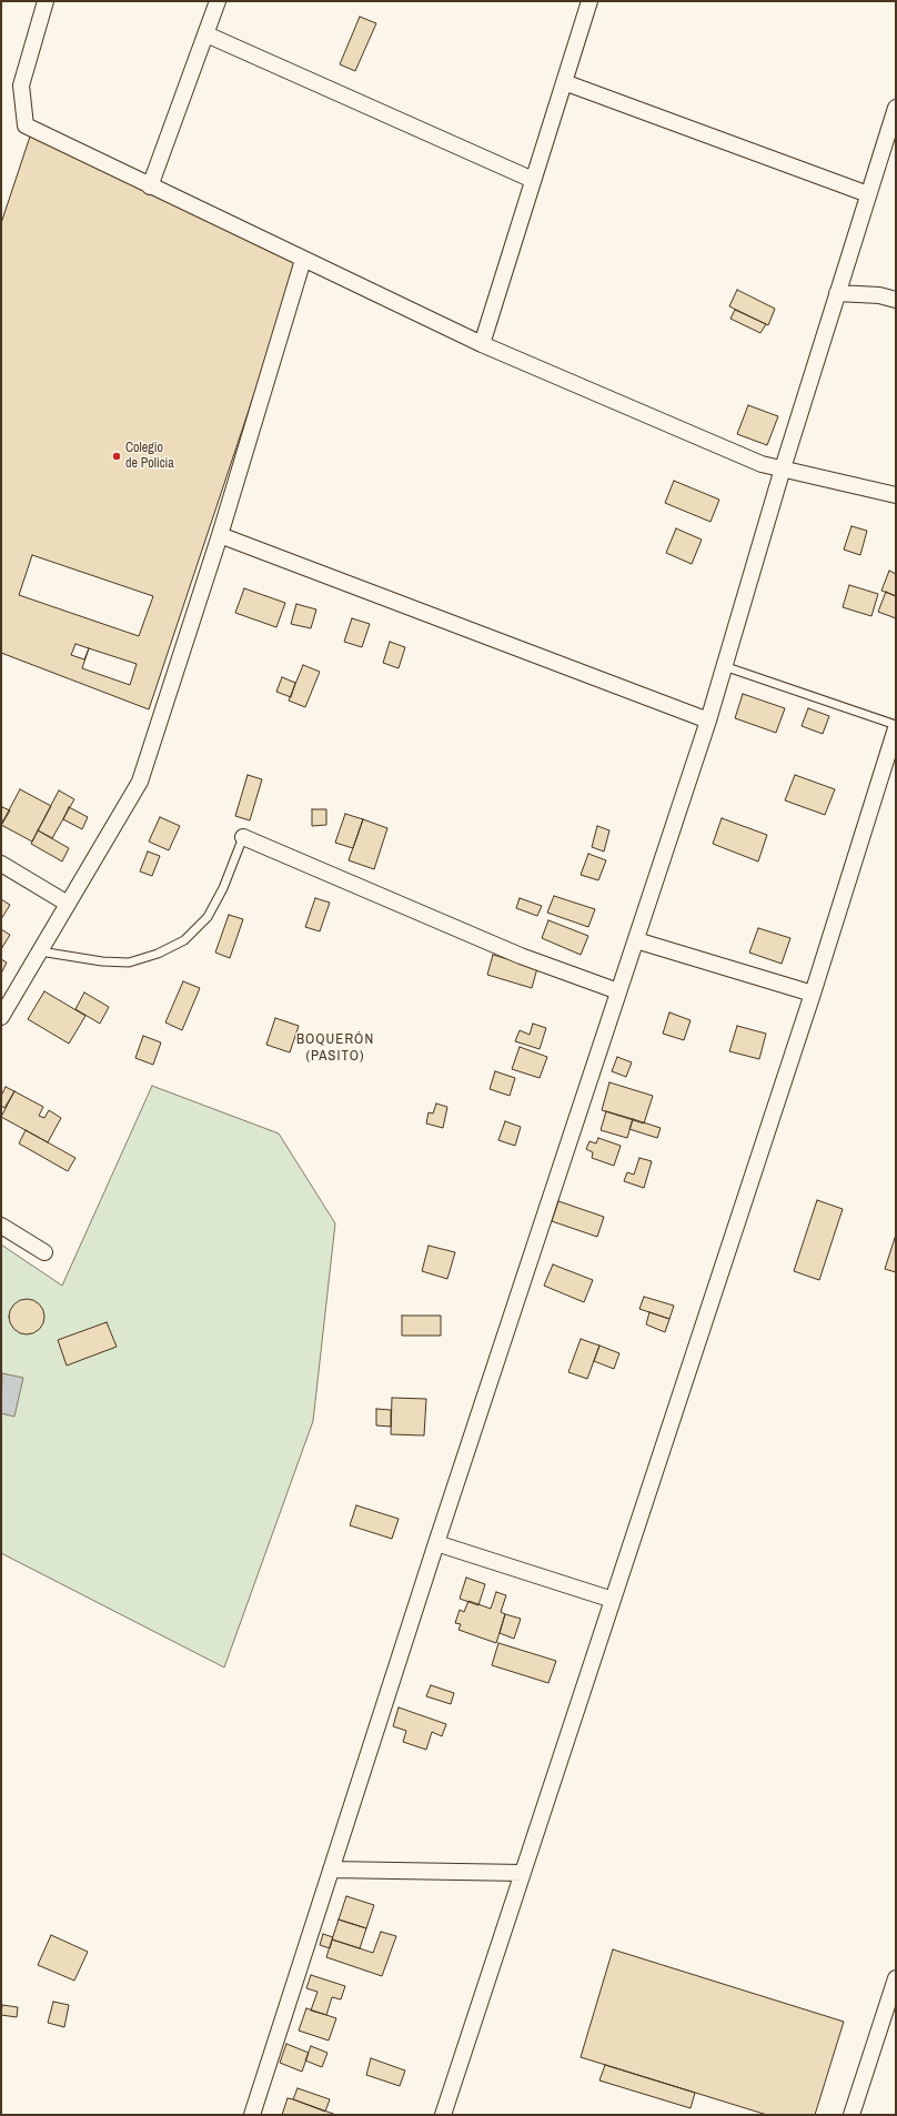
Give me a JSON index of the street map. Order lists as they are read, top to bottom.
{
  "districts": ["BOQUERÓN (PASITO)"],
  "places": ["Colegio de Policia"]
}
